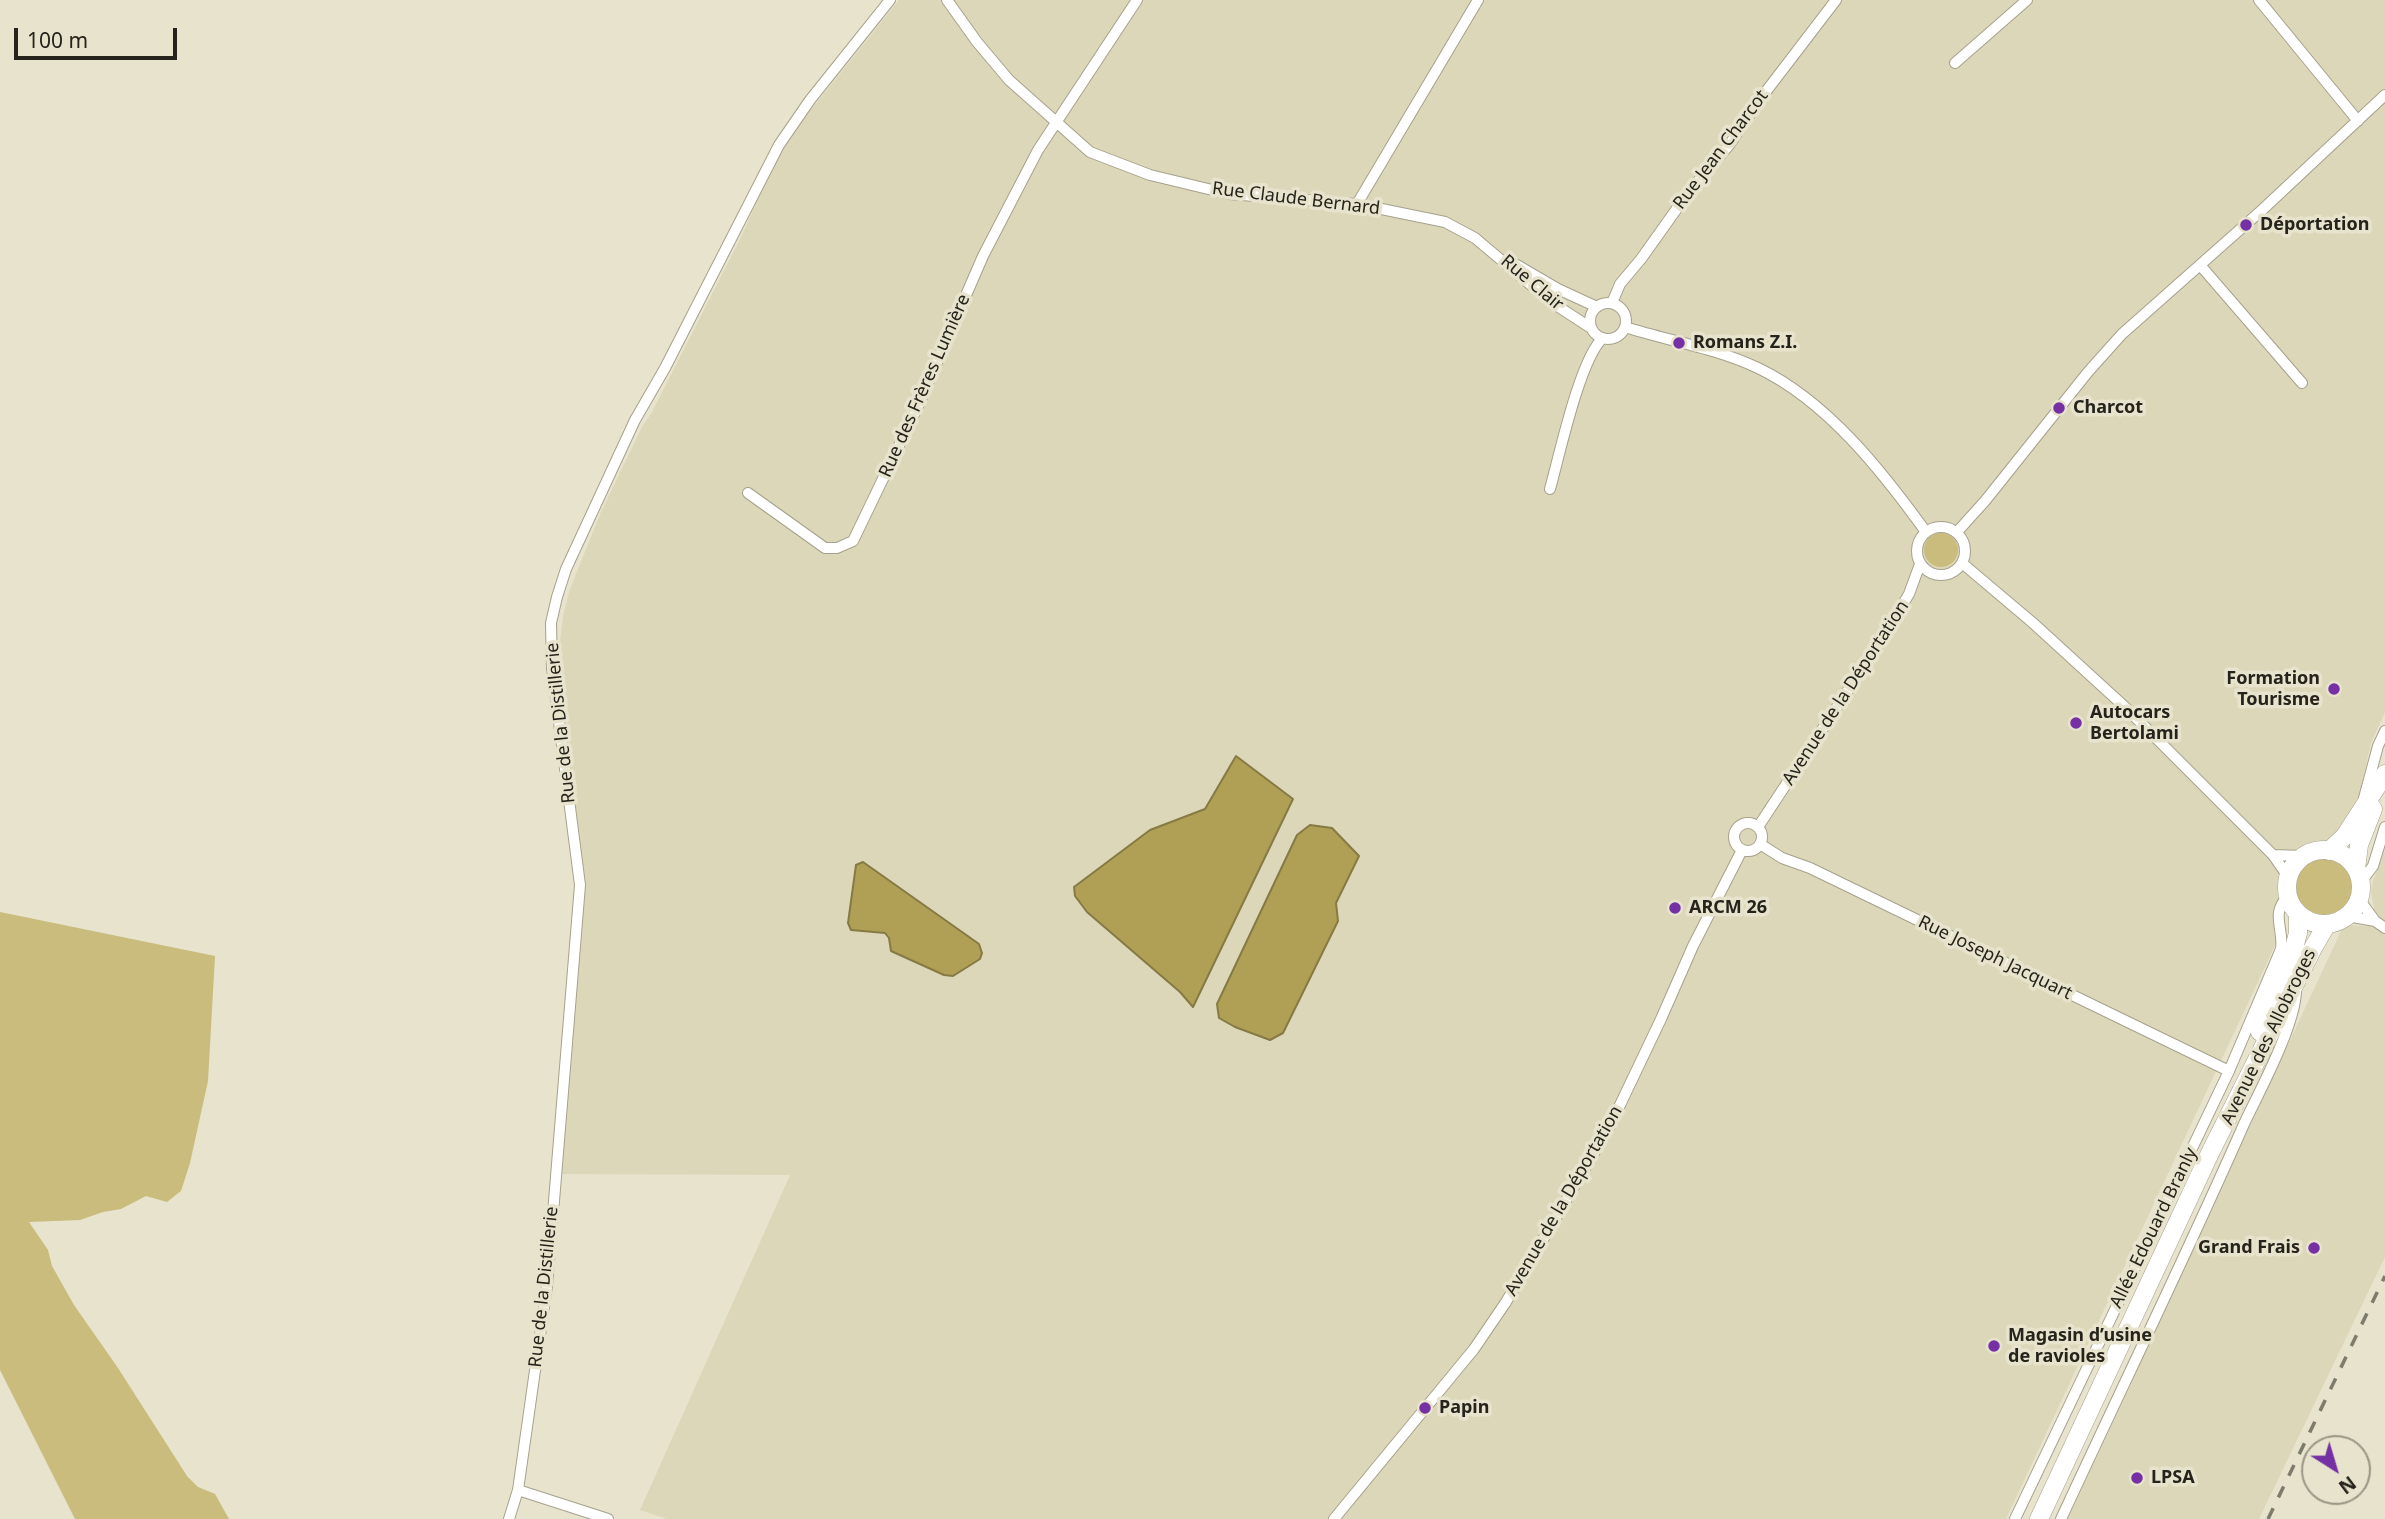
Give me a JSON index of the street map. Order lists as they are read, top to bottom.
{
  "streets": {
    "main road": ["Avenue des Allobroges"],
    "street": [
      "Rue Jean Charcot",
      "Rue Claude Bernard",
      "Rue Clair",
      "Rue des Frères Lumière",
      "Avenue de la Déportation",
      "Rue de la Distillerie",
      "Rue Joseph Jacquart",
      "Allée Edouard Branly"
    ]
  },
  "crossings": [
    ["Rue Jean Charcot", "Rue Clair"],
    ["Rue Claude Bernard", "Rue Clair"],
    ["Rue Claude Bernard", "Rue des Frères Lumière"],
    ["Avenue de la Déportation", "Rue Joseph Jacquart"],
    ["Rue Joseph Jacquart", "Allée Edouard Branly"],
    ["Avenue des Allobroges", "Allée Edouard Branly"]
  ],
  "places": [
    "Déportation",
    "Romans Z.I.",
    "Charcot",
    "Formation Tourisme",
    "Autocars Bertolami",
    "ARCM 26",
    "Grand Frais",
    "Magasin d’usine de ravioles",
    "Papin",
    "LPSA"
  ],
  "scale_bar": "100 m",
  "north": "bottom right"
}
